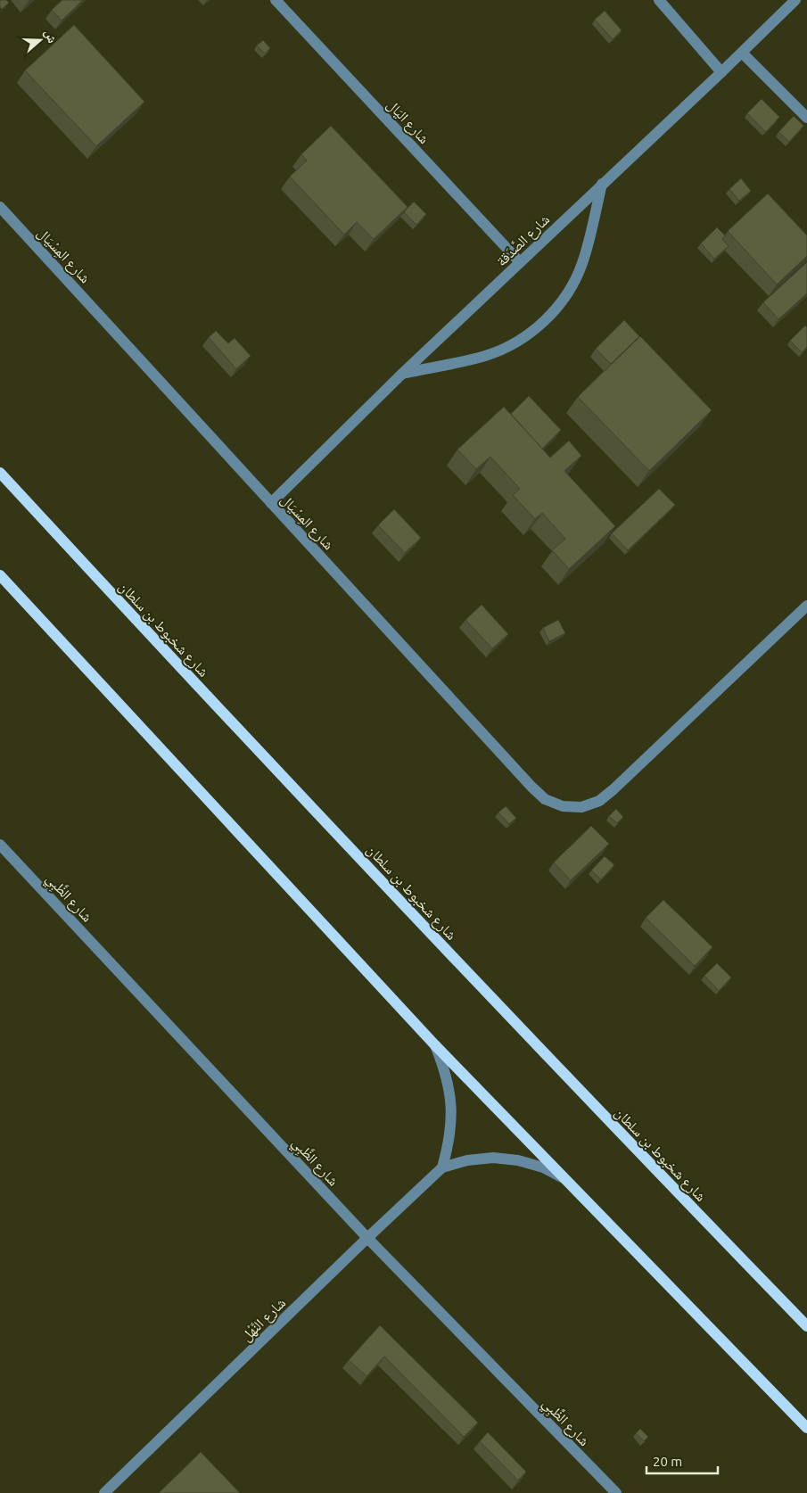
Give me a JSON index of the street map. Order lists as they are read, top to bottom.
{
  "streets": {
    "main road": ["شارع شخبوط بن سلطان"],
    "street": [
      "شارع اليَال",
      "شارع الصَّدَقة",
      "شارع المِسْيَال",
      "شارع الظَّبِي",
      "شارع النَّهْل"
    ]
  },
  "crossings": [
    ["شارع اليَال", "شارع الصَّدَقة"],
    ["شارع الصَّدَقة", "شارع المِسْيَال"],
    ["شارع الظَّبِي", "شارع النَّهْل"]
  ],
  "scale_bar": "20 m",
  "north": "right"
}
